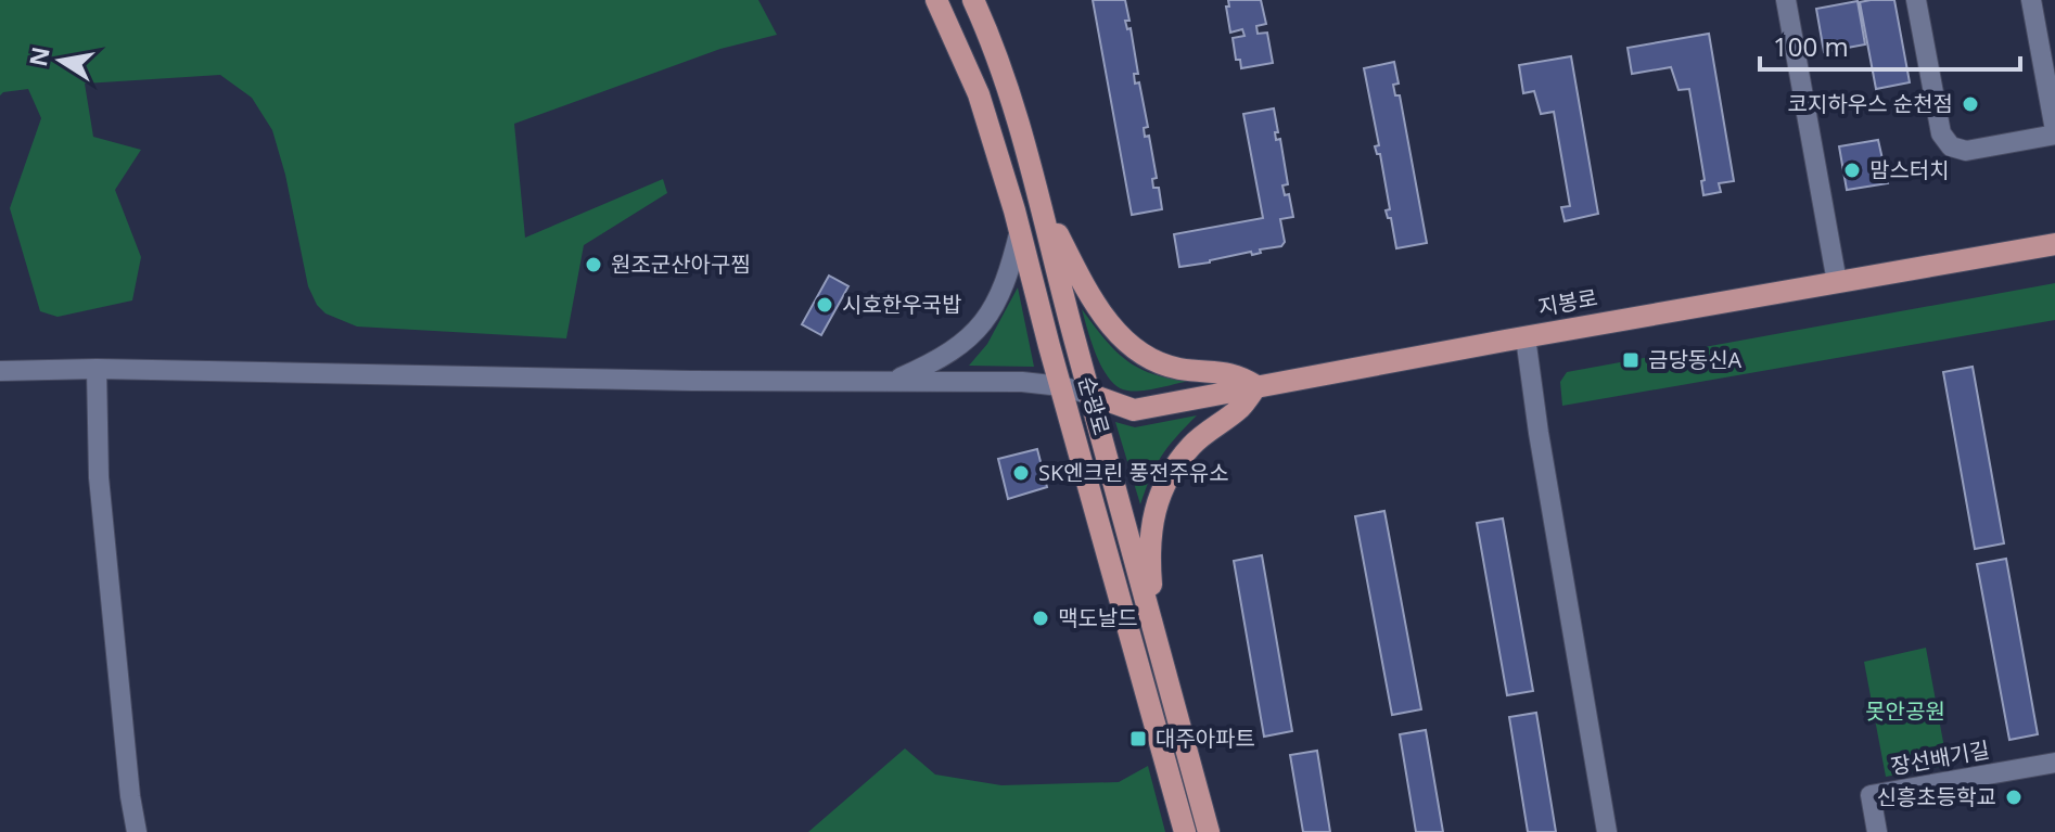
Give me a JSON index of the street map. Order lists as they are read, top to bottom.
{
  "streets": {
    "main road": ["지봉로", "순광로"],
    "street": ["장선배기길"]
  },
  "crossings": [
    ["지봉로", "순광로"]
  ],
  "parks": ["못안공원"],
  "places": {
    "other": [
      "코지하우스 순천점",
      "맘스터치",
      "원조군산아구찜",
      "시호한우국밥",
      "SK엔크린 풍전주유소",
      "맥도날드",
      "신흥초등학교"
    ],
    "transit": ["금당동신A", "대주아파트"]
  },
  "scale_bar": "100 m",
  "north": "left"
}
